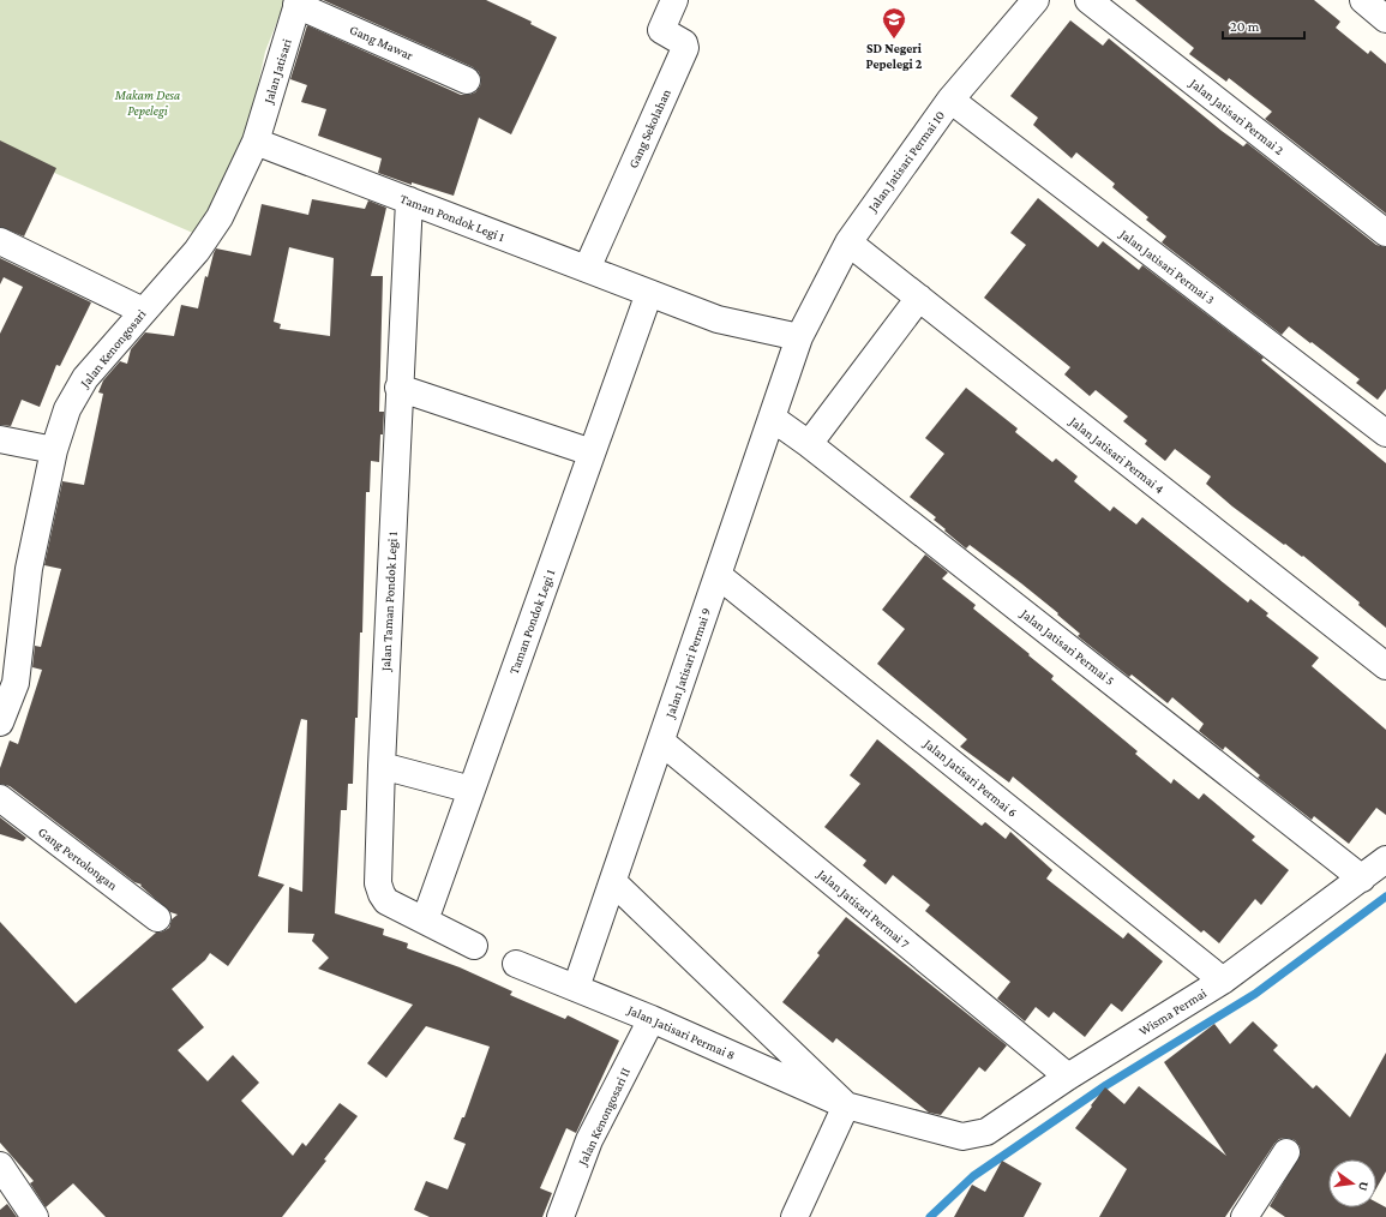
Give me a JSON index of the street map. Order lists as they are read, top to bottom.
{
  "streets": {
    "street": [
      "Gang Mawar",
      "Jalan Jatisari",
      "Jalan Jatisari Permai 2",
      "Gang Sekolahan",
      "Jalan Jatisari Permai 10",
      "Taman Pondok Legi 1",
      "Jalan Jatisari Permai 3",
      "Jalan Kenongosari",
      "Jalan Jatisari Permai 4",
      "Jalan Taman Pondok Legi 1",
      "Jalan Jatisari Permai 5",
      "Jalan Jatisari Permai 9",
      "Jalan Jatisari Permai 6",
      "Gang Pertolongan",
      "Jalan Jatisari Permai 7",
      "Wisma Permai",
      "Jalan Jatisari Permai 8",
      "Jalan Kenongosari II"
    ]
  },
  "crossings": [
    ["Gang Mawar", "Jalan Jatisari"],
    ["Jalan Jatisari", "Taman Pondok Legi 1"],
    ["Jalan Jatisari", "Jalan Kenongosari"],
    ["Gang Sekolahan", "Taman Pondok Legi 1"],
    ["Jalan Jatisari Permai 10", "Taman Pondok Legi 1"],
    ["Jalan Jatisari Permai 10", "Jalan Jatisari Permai 3"],
    ["Jalan Jatisari Permai 10", "Jalan Jatisari Permai 4"],
    ["Jalan Jatisari Permai 10", "Jalan Jatisari Permai 9"],
    ["Taman Pondok Legi 1", "Jalan Kenongosari"],
    ["Taman Pondok Legi 1", "Jalan Taman Pondok Legi 1"],
    ["Taman Pondok Legi 1", "Jalan Jatisari Permai 9"],
    ["Jalan Jatisari Permai 5", "Jalan Jatisari Permai 9"],
    ["Jalan Jatisari Permai 5", "Wisma Permai"],
    ["Jalan Jatisari Permai 9", "Jalan Jatisari Permai 6"],
    ["Jalan Jatisari Permai 9", "Jalan Jatisari Permai 7"],
    ["Jalan Jatisari Permai 9", "Jalan Jatisari Permai 8"],
    ["Jalan Jatisari Permai 6", "Wisma Permai"],
    ["Jalan Jatisari Permai 7", "Wisma Permai"],
    ["Wisma Permai", "Jalan Jatisari Permai 8"],
    ["Jalan Jatisari Permai 8", "Jalan Kenongosari II"]
  ],
  "parks": ["Makam Desa Pepelegi"],
  "places": {
    "school or university": ["SD Negeri Pepelegi 2"]
  },
  "scale_bar": "20 m",
  "north": "right"
}
